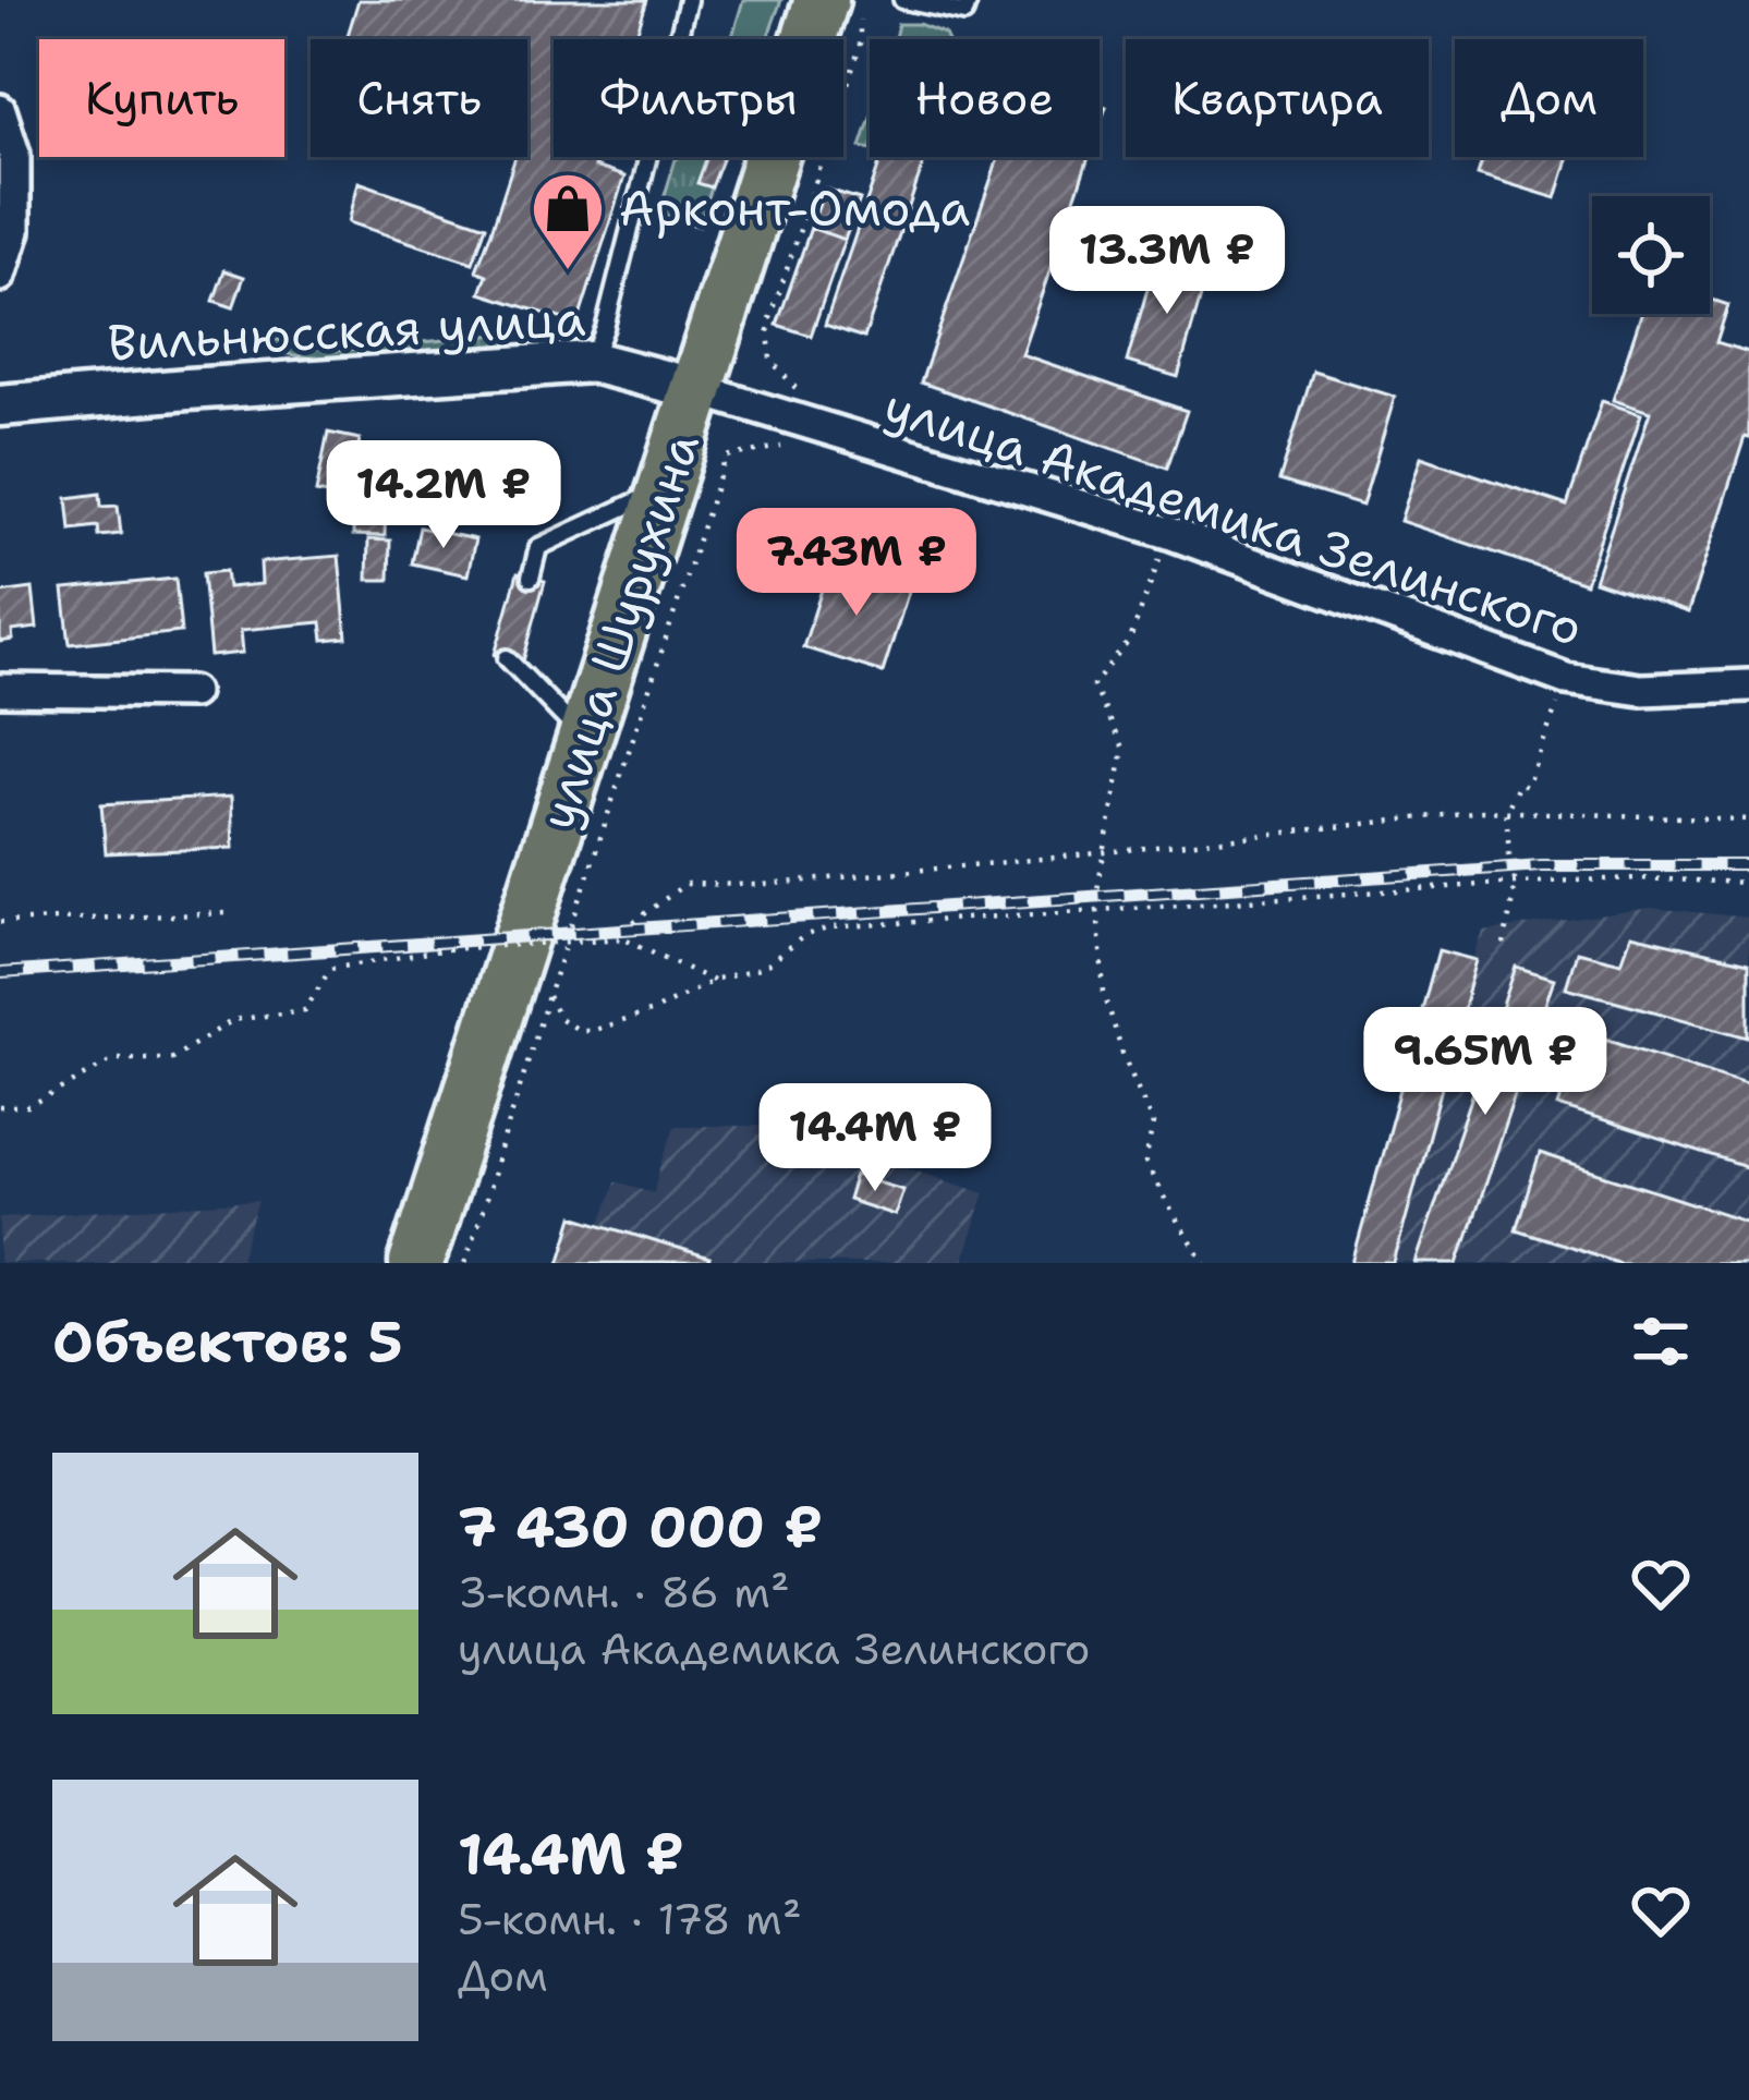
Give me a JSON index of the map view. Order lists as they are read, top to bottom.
{
  "streets": {
    "highway": ["улица Шурухина"],
    "street": ["Вильнюсская улица", "улица Академика Зелинского"]
  },
  "crossings": [
    ["Вильнюсская улица", "улица Академика Зелинского"],
    ["Вильнюсская улица", "улица Шурухина"],
    ["улица Академика Зелинского", "улица Шурухина"]
  ],
  "places": {
    "shop": ["Арконт-Омода"]
  },
  "page": {
    "chip": [
      "Купить",
      "Снять",
      "Фильтры",
      "Новое",
      "Квартира",
      "Дом"
    ],
    "price": [
      "13.3M ₽",
      "14.2M ₽",
      "7.43M ₽",
      "9.65M ₽",
      "14.4M ₽"
    ],
    "heading": "Объектов: 5",
    "list": [
      {
        "name": "7 430 000 ₽",
        "note": "3-комн. · 86 m² · улица Академика Зелинского"
      },
      {
        "name": "14.4M ₽",
        "note": "5-комн. · 178 m² · Дом"
      }
    ]
  }
}
